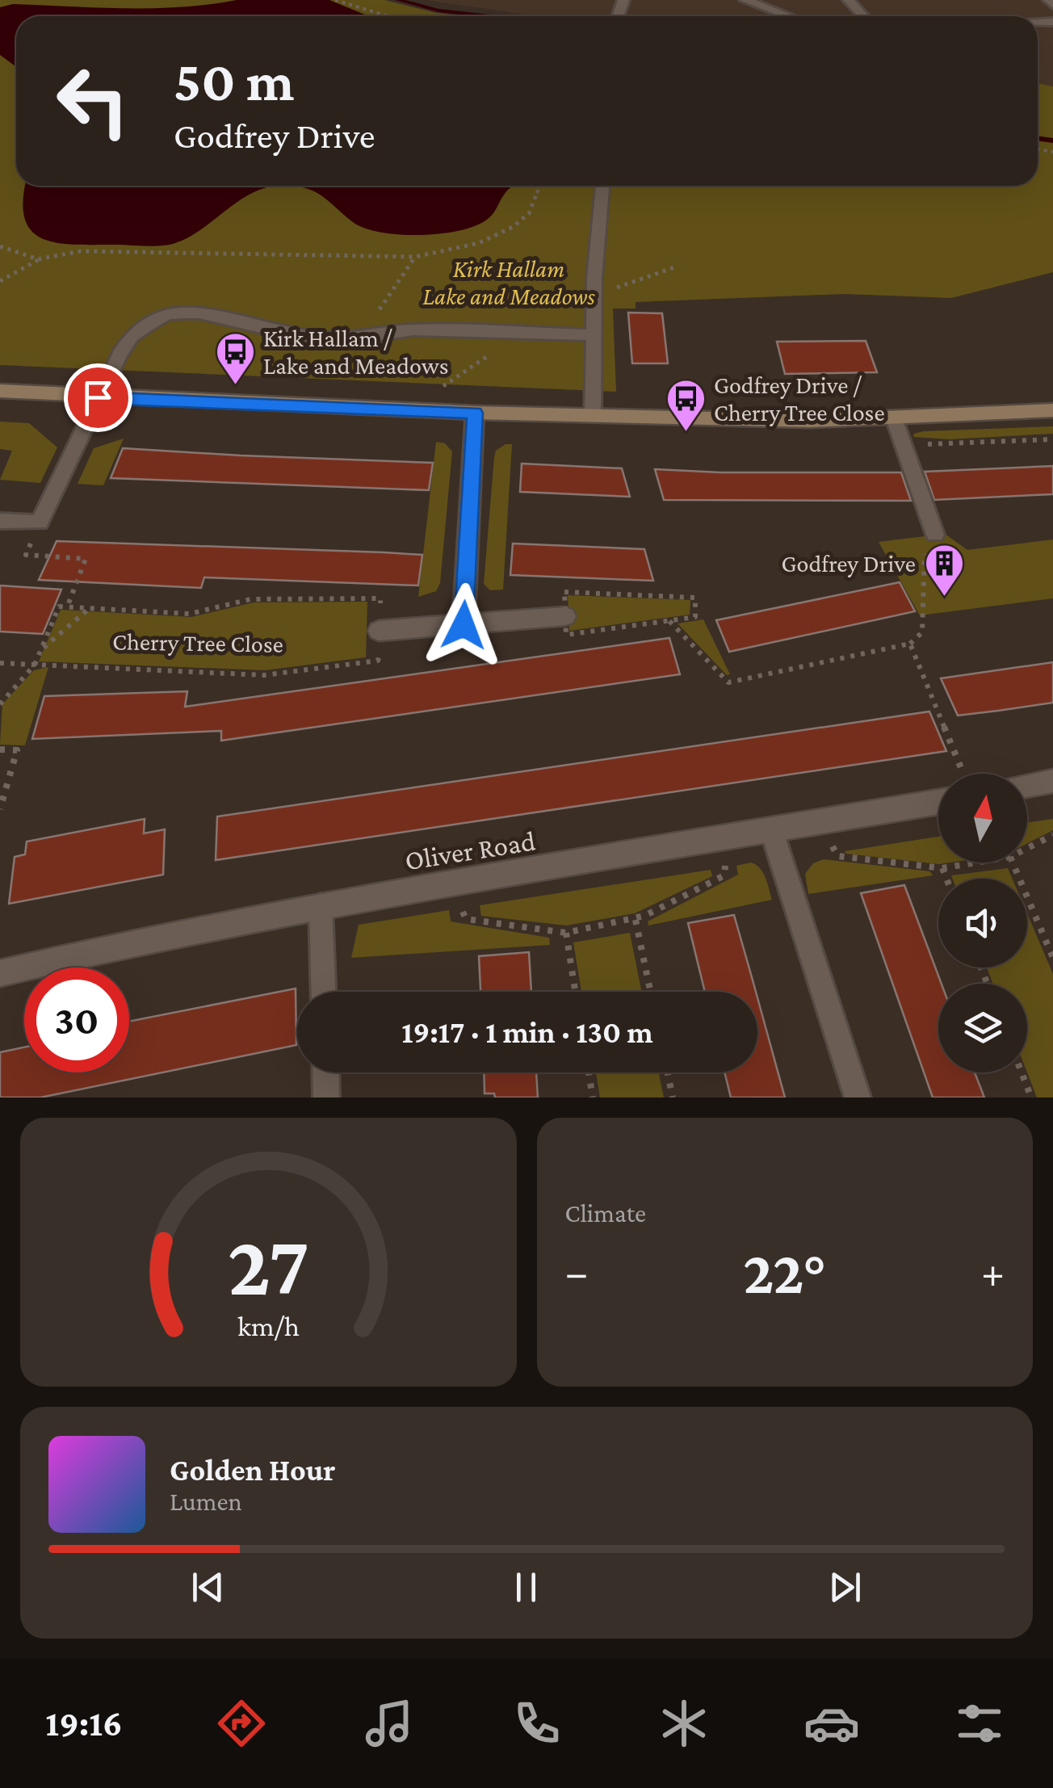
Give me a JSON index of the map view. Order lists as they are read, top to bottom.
{
  "streets": {
    "street": ["Oliver Road"],
    "path": ["Cherry Tree Close"]
  },
  "parks": ["Kirk Hallam Lake and Meadows"],
  "places": {
    "bus stop": ["Kirk Hallam / Lake and Meadows", "Godfrey Drive / Cherry Tree Close"],
    "building": ["Godfrey Drive"]
  },
  "north": "top",
  "page": {
    "turn": ["50 m", "Godfrey Drive"],
    "limit": "30",
    "trip": "19:17 · 1 min · 130 m",
    "tile": "Climate",
    "heat": ["−", "22°", "+"],
    "song": ["Golden Hour", "Lumen"],
    "tabs": "19:16",
    "gauge": ["27", "km/h"]
  }
}
